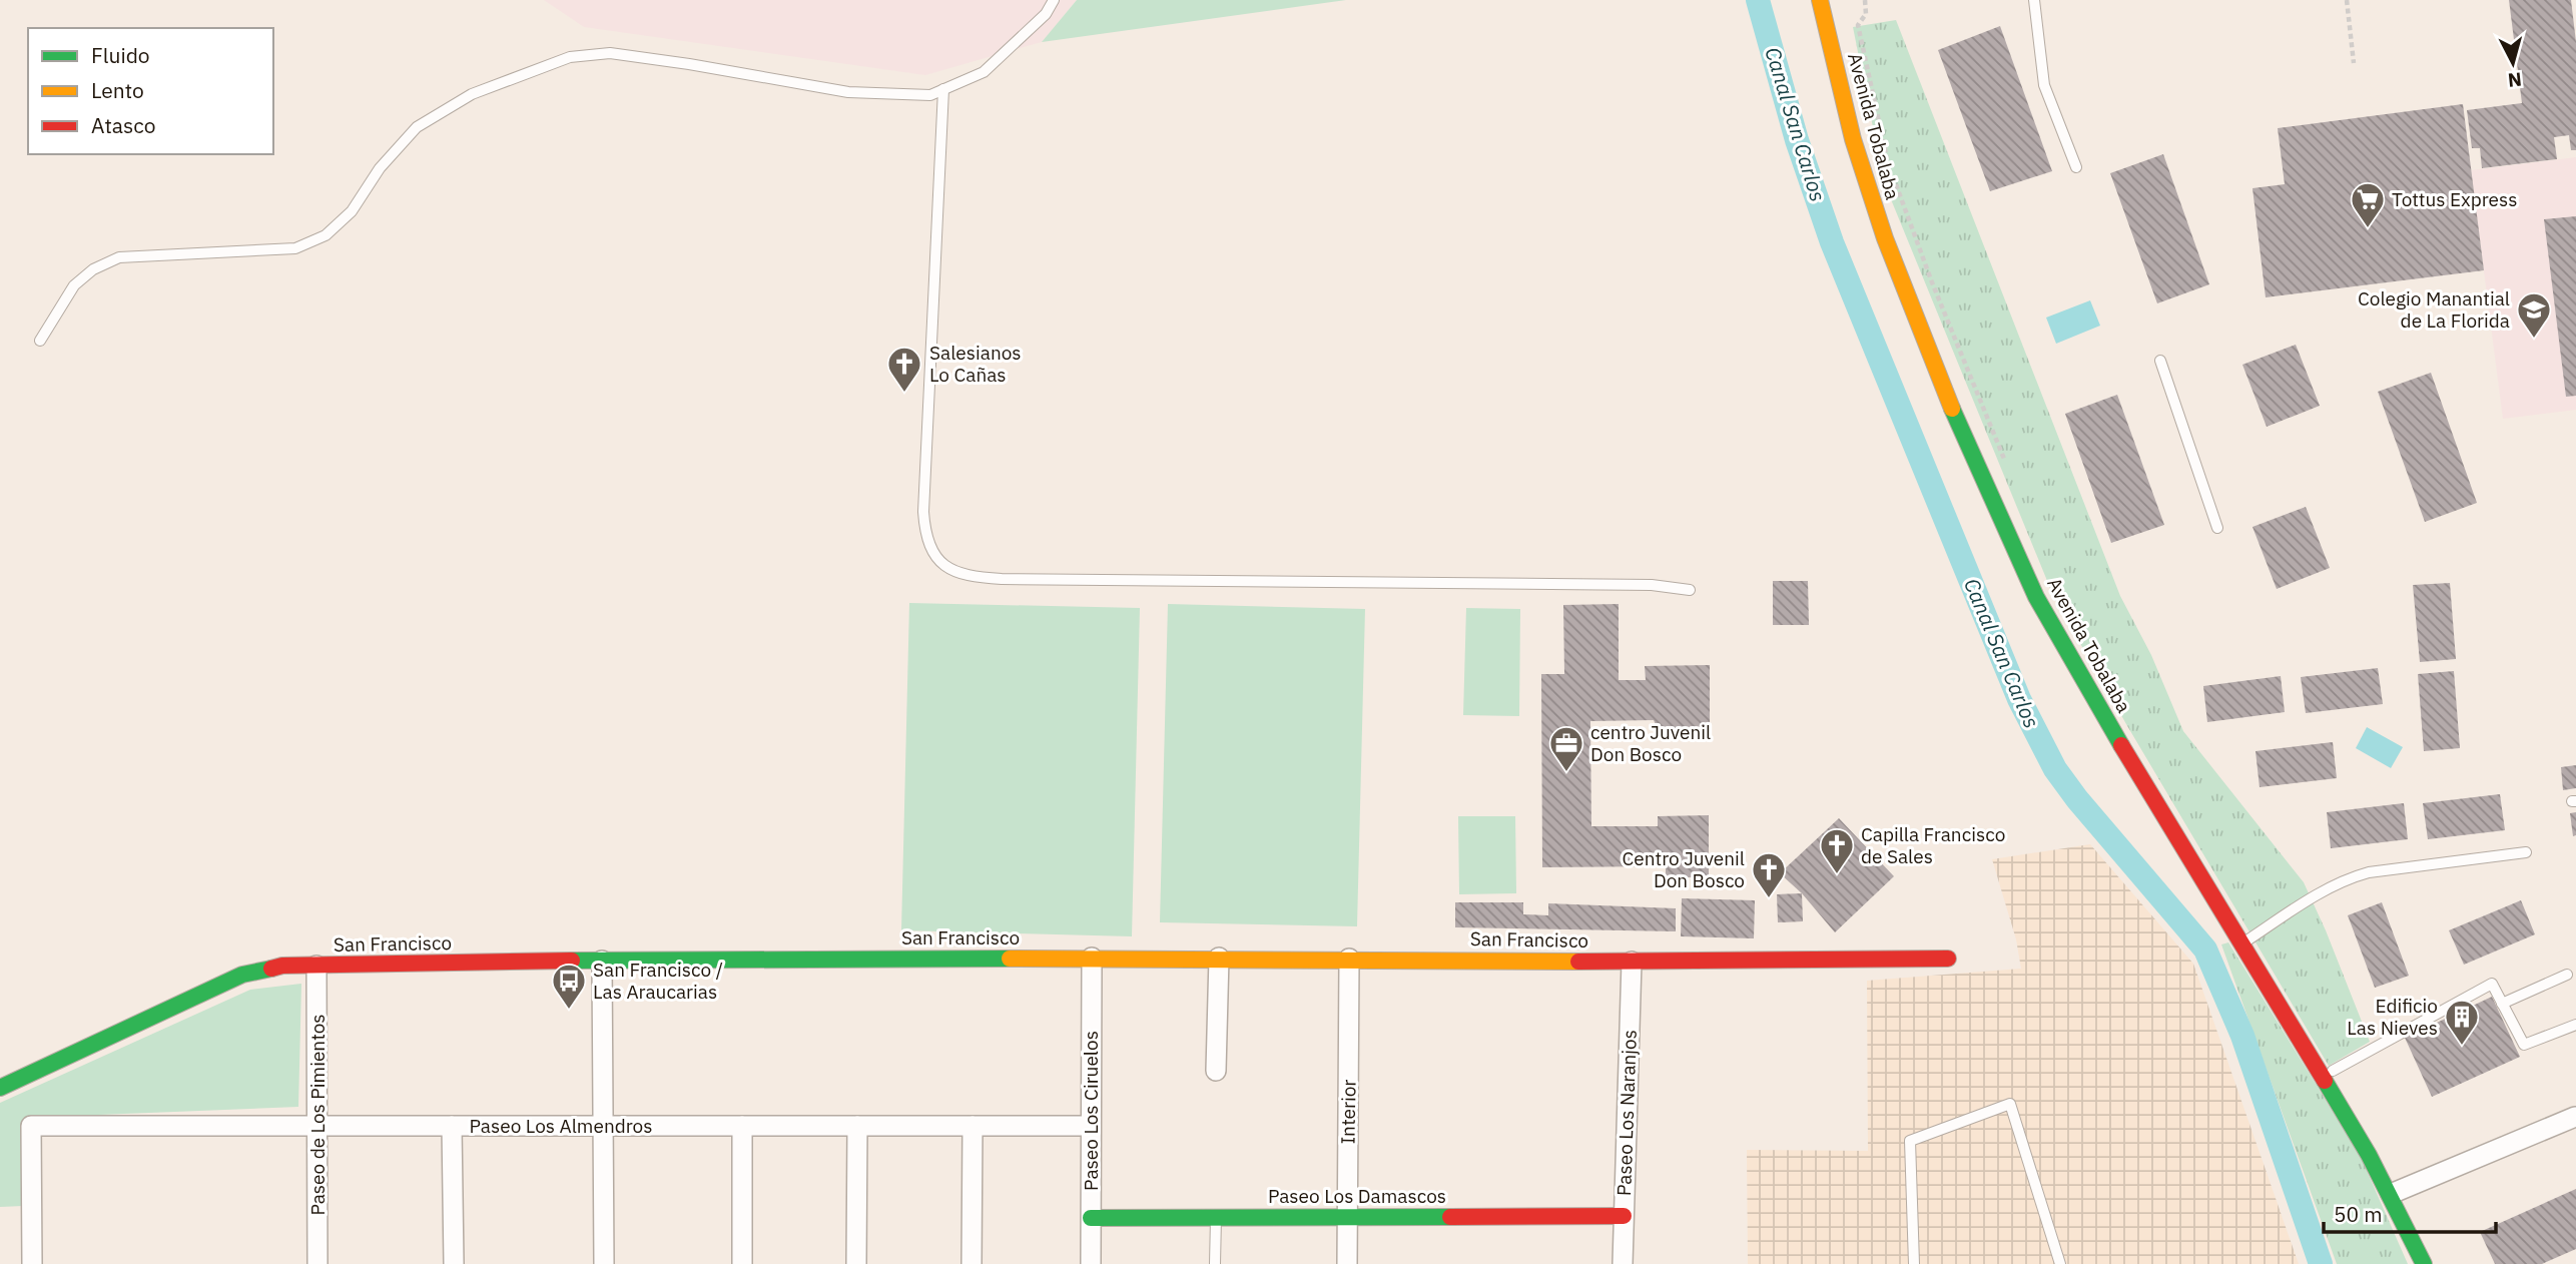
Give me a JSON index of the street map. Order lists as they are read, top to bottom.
{
  "streets": {
    "street": [
      "Avenida Tobalaba",
      "San Francisco",
      "Paseo Los Ciruelos",
      "Interior",
      "Paseo Los Naranjos",
      "Paseo de Los Pimientos",
      "Paseo Los Almendros",
      "Paseo Los Damascos"
    ]
  },
  "crossings": [
    ["San Francisco", "Paseo Los Ciruelos"],
    ["San Francisco", "Interior"],
    ["San Francisco", "Paseo Los Naranjos"],
    ["San Francisco", "Paseo de Los Pimientos"],
    ["Paseo Los Ciruelos", "Paseo Los Almendros"],
    ["Paseo Los Ciruelos", "Paseo Los Damascos"],
    ["Interior", "Paseo Los Damascos"],
    ["Paseo Los Naranjos", "Paseo Los Damascos"],
    ["Paseo de Los Pimientos", "Paseo Los Almendros"]
  ],
  "water": ["Canal San Carlos"],
  "places": {
    "supermarket": ["Tottus Express"],
    "school or university": ["Colegio Manantial de La Florida"],
    "church": ["Salesianos Lo Cañas", "Capilla Francisco de Sales", "Centro Juvenil Don Bosco"],
    "office": ["centro Juvenil Don Bosco"],
    "bus stop": ["San Francisco / Las Araucarias"],
    "building": ["Edificio Las Nieves"]
  },
  "legend": ["Fluido", "Lento", "Atasco"],
  "scale_bar": "50 m",
  "north": "bottom"
}
